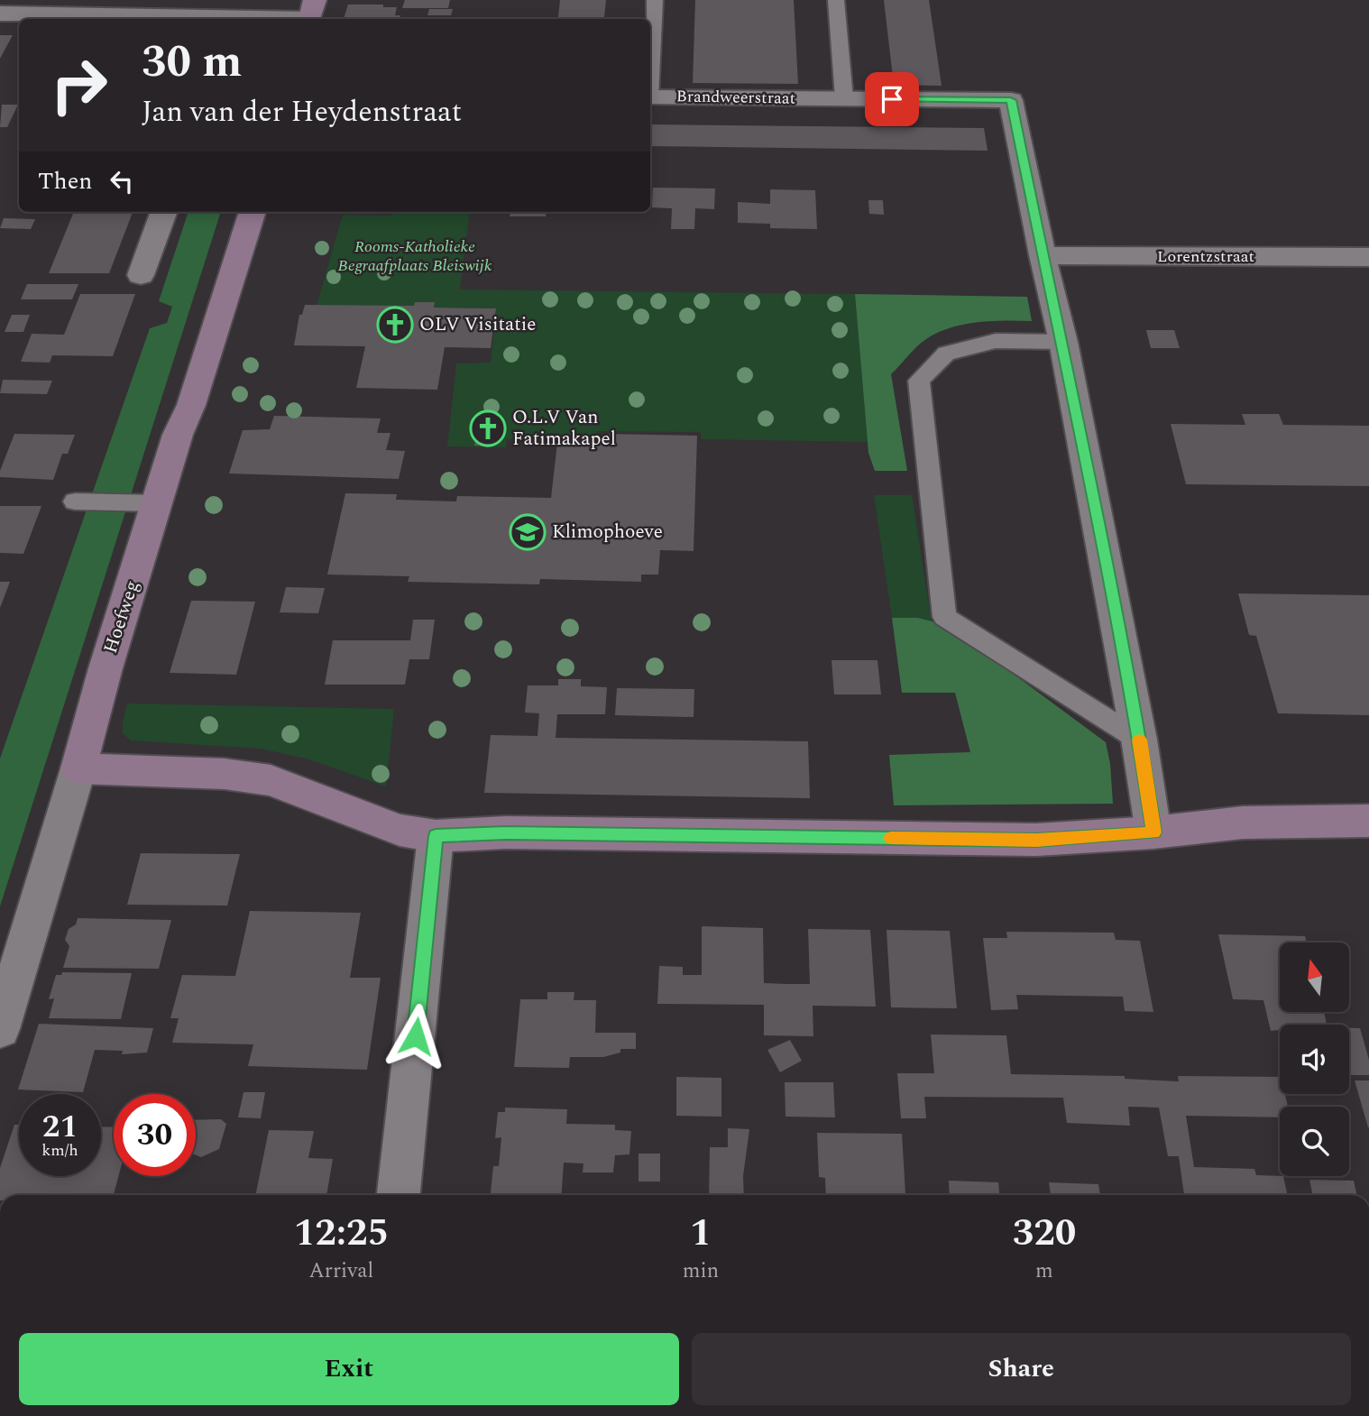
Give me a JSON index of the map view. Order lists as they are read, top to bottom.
{
  "streets": {
    "street": ["Brandweerstraat", "Lorentzstraat", "Hoefweg"]
  },
  "crossings": [
    ["Brandweerstraat", "Lorentzstraat"]
  ],
  "parks": ["Rooms-Katholieke Begraafplaats Bleiswijk"],
  "places": {
    "church": ["OLV Visitatie", "O.L.V Van Fatimakapel"],
    "school or university": ["Klimophoeve"]
  },
  "north": "top",
  "page": {
    "turn": ["30 m", "Jan van der Heydenstraat"],
    "then": "Then",
    "speed": "21 km/h",
    "limit": "30",
    "eta": [
      "12:25",
      "Arrival",
      "1",
      "min",
      "320",
      "m"
    ],
    "buttons": ["Exit", "Share"]
  }
}
